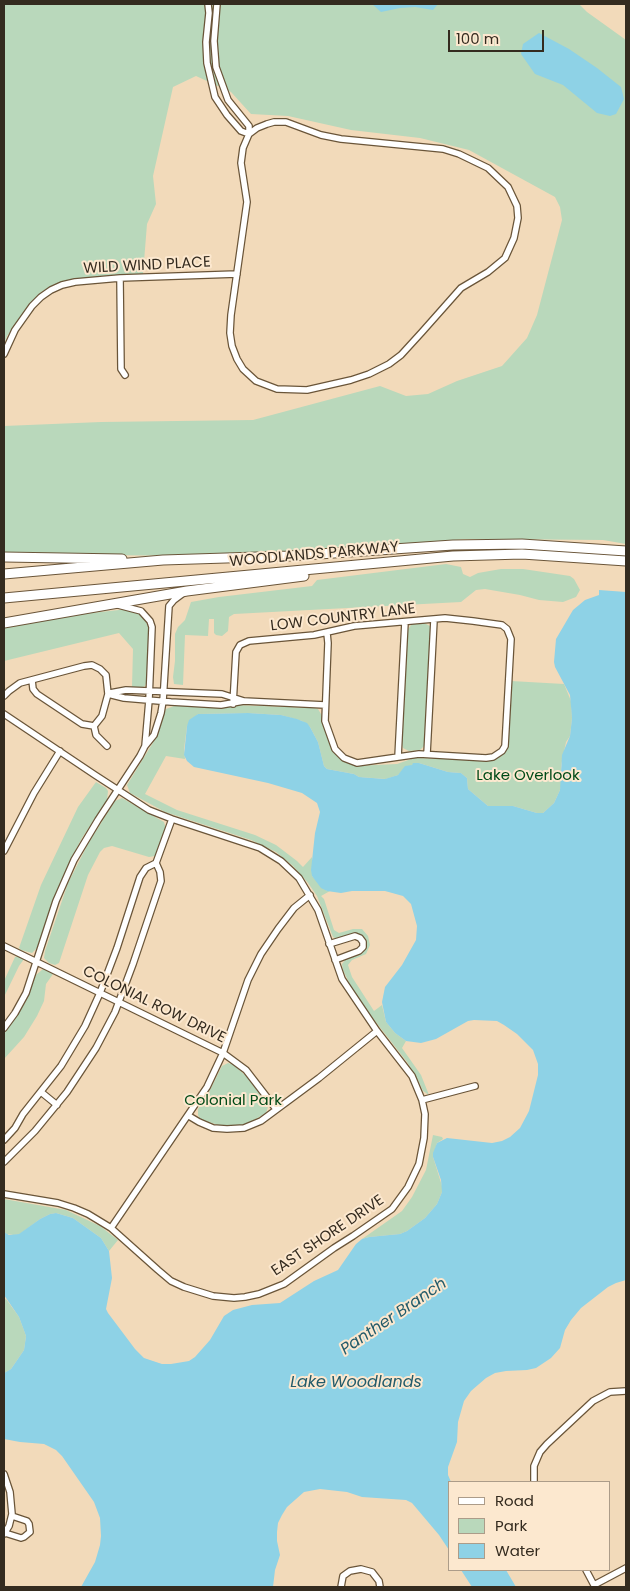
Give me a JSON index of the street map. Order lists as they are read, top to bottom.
{
  "streets": {
    "main road": ["WOODLANDS PARKWAY"],
    "street": [
      "WILD WIND PLACE",
      "LOW COUNTRY LANE",
      "COLONIAL ROW DRIVE",
      "EAST SHORE DRIVE"
    ]
  },
  "water": ["Panther Branch", "Lake Woodlands"],
  "parks": ["Lake Overlook", "Colonial Park"],
  "legend": ["Road", "Park", "Water"],
  "scale_bar": "100 m"
}
